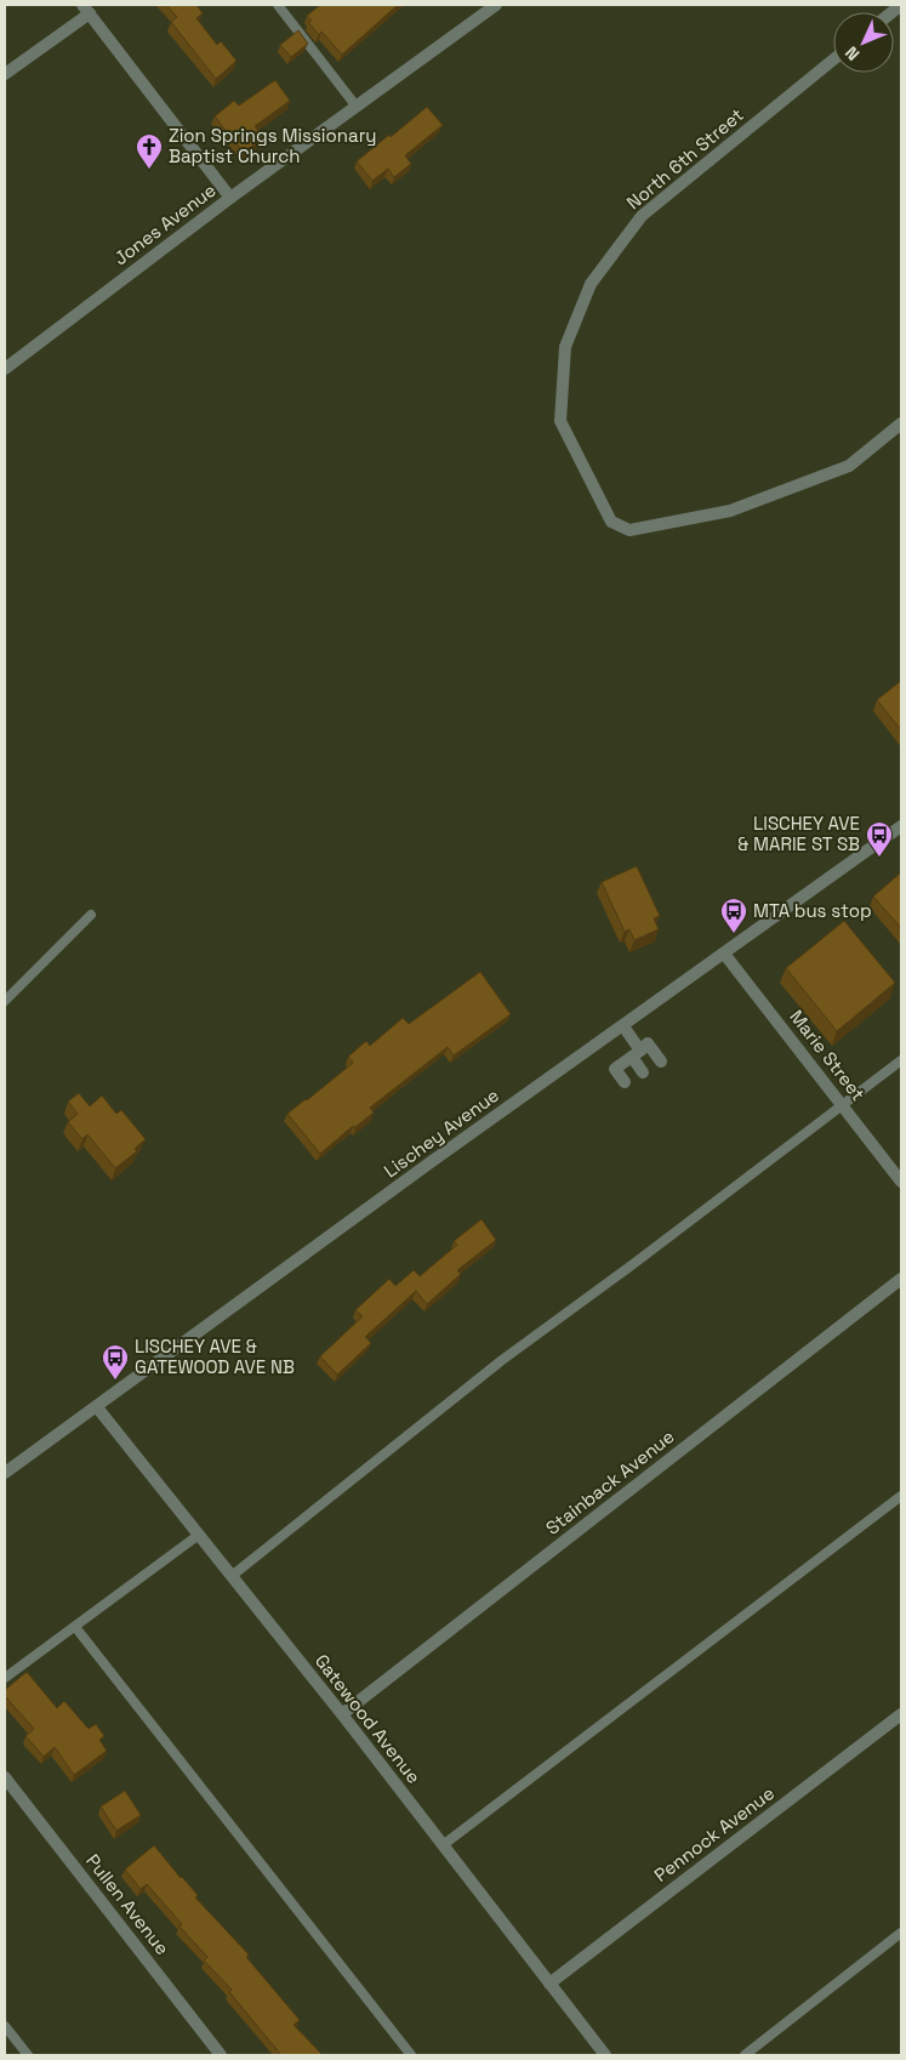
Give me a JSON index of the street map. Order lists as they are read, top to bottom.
{
  "streets": {
    "street": [
      "North 6th Street",
      "Jones Avenue",
      "Marie Street",
      "Lischey Avenue",
      "Stainback Avenue",
      "Gatewood Avenue",
      "Pennock Avenue",
      "Pullen Avenue"
    ]
  },
  "crossings": [
    ["Marie Street", "Lischey Avenue"],
    ["Lischey Avenue", "Gatewood Avenue"],
    ["Stainback Avenue", "Gatewood Avenue"],
    ["Gatewood Avenue", "Pennock Avenue"]
  ],
  "places": {
    "church": ["Zion Springs Missionary Baptist Church"],
    "bus stop": ["LISCHEY AVE & MARIE ST SB", "MTA bus stop", "LISCHEY AVE & GATEWOOD AVE NB"]
  },
  "north": "bottom left"
}
